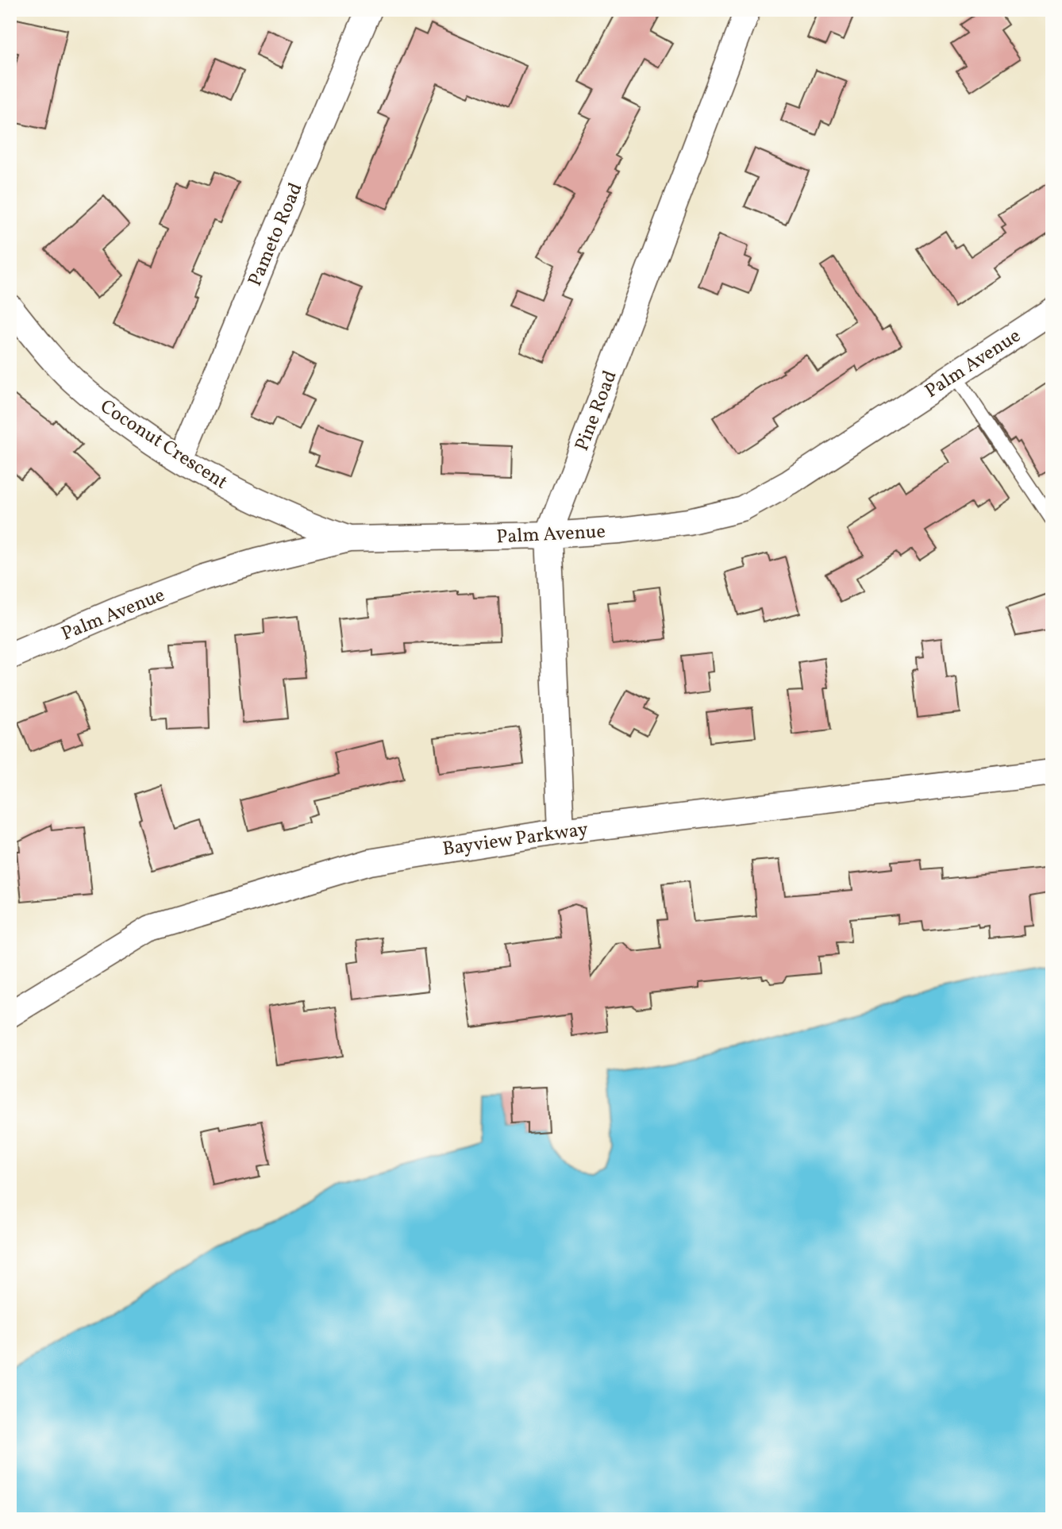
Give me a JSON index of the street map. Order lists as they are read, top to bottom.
{
  "streets": {
    "street": [
      "Pameto Road",
      "Palm Avenue",
      "Pine Road",
      "Coconut Crescent",
      "Bayview Parkway"
    ]
  },
  "crossings": [
    ["Pameto Road", "Coconut Crescent"],
    ["Palm Avenue", "Pine Road"],
    ["Palm Avenue", "Coconut Crescent"],
    ["Pine Road", "Bayview Parkway"]
  ]
}
